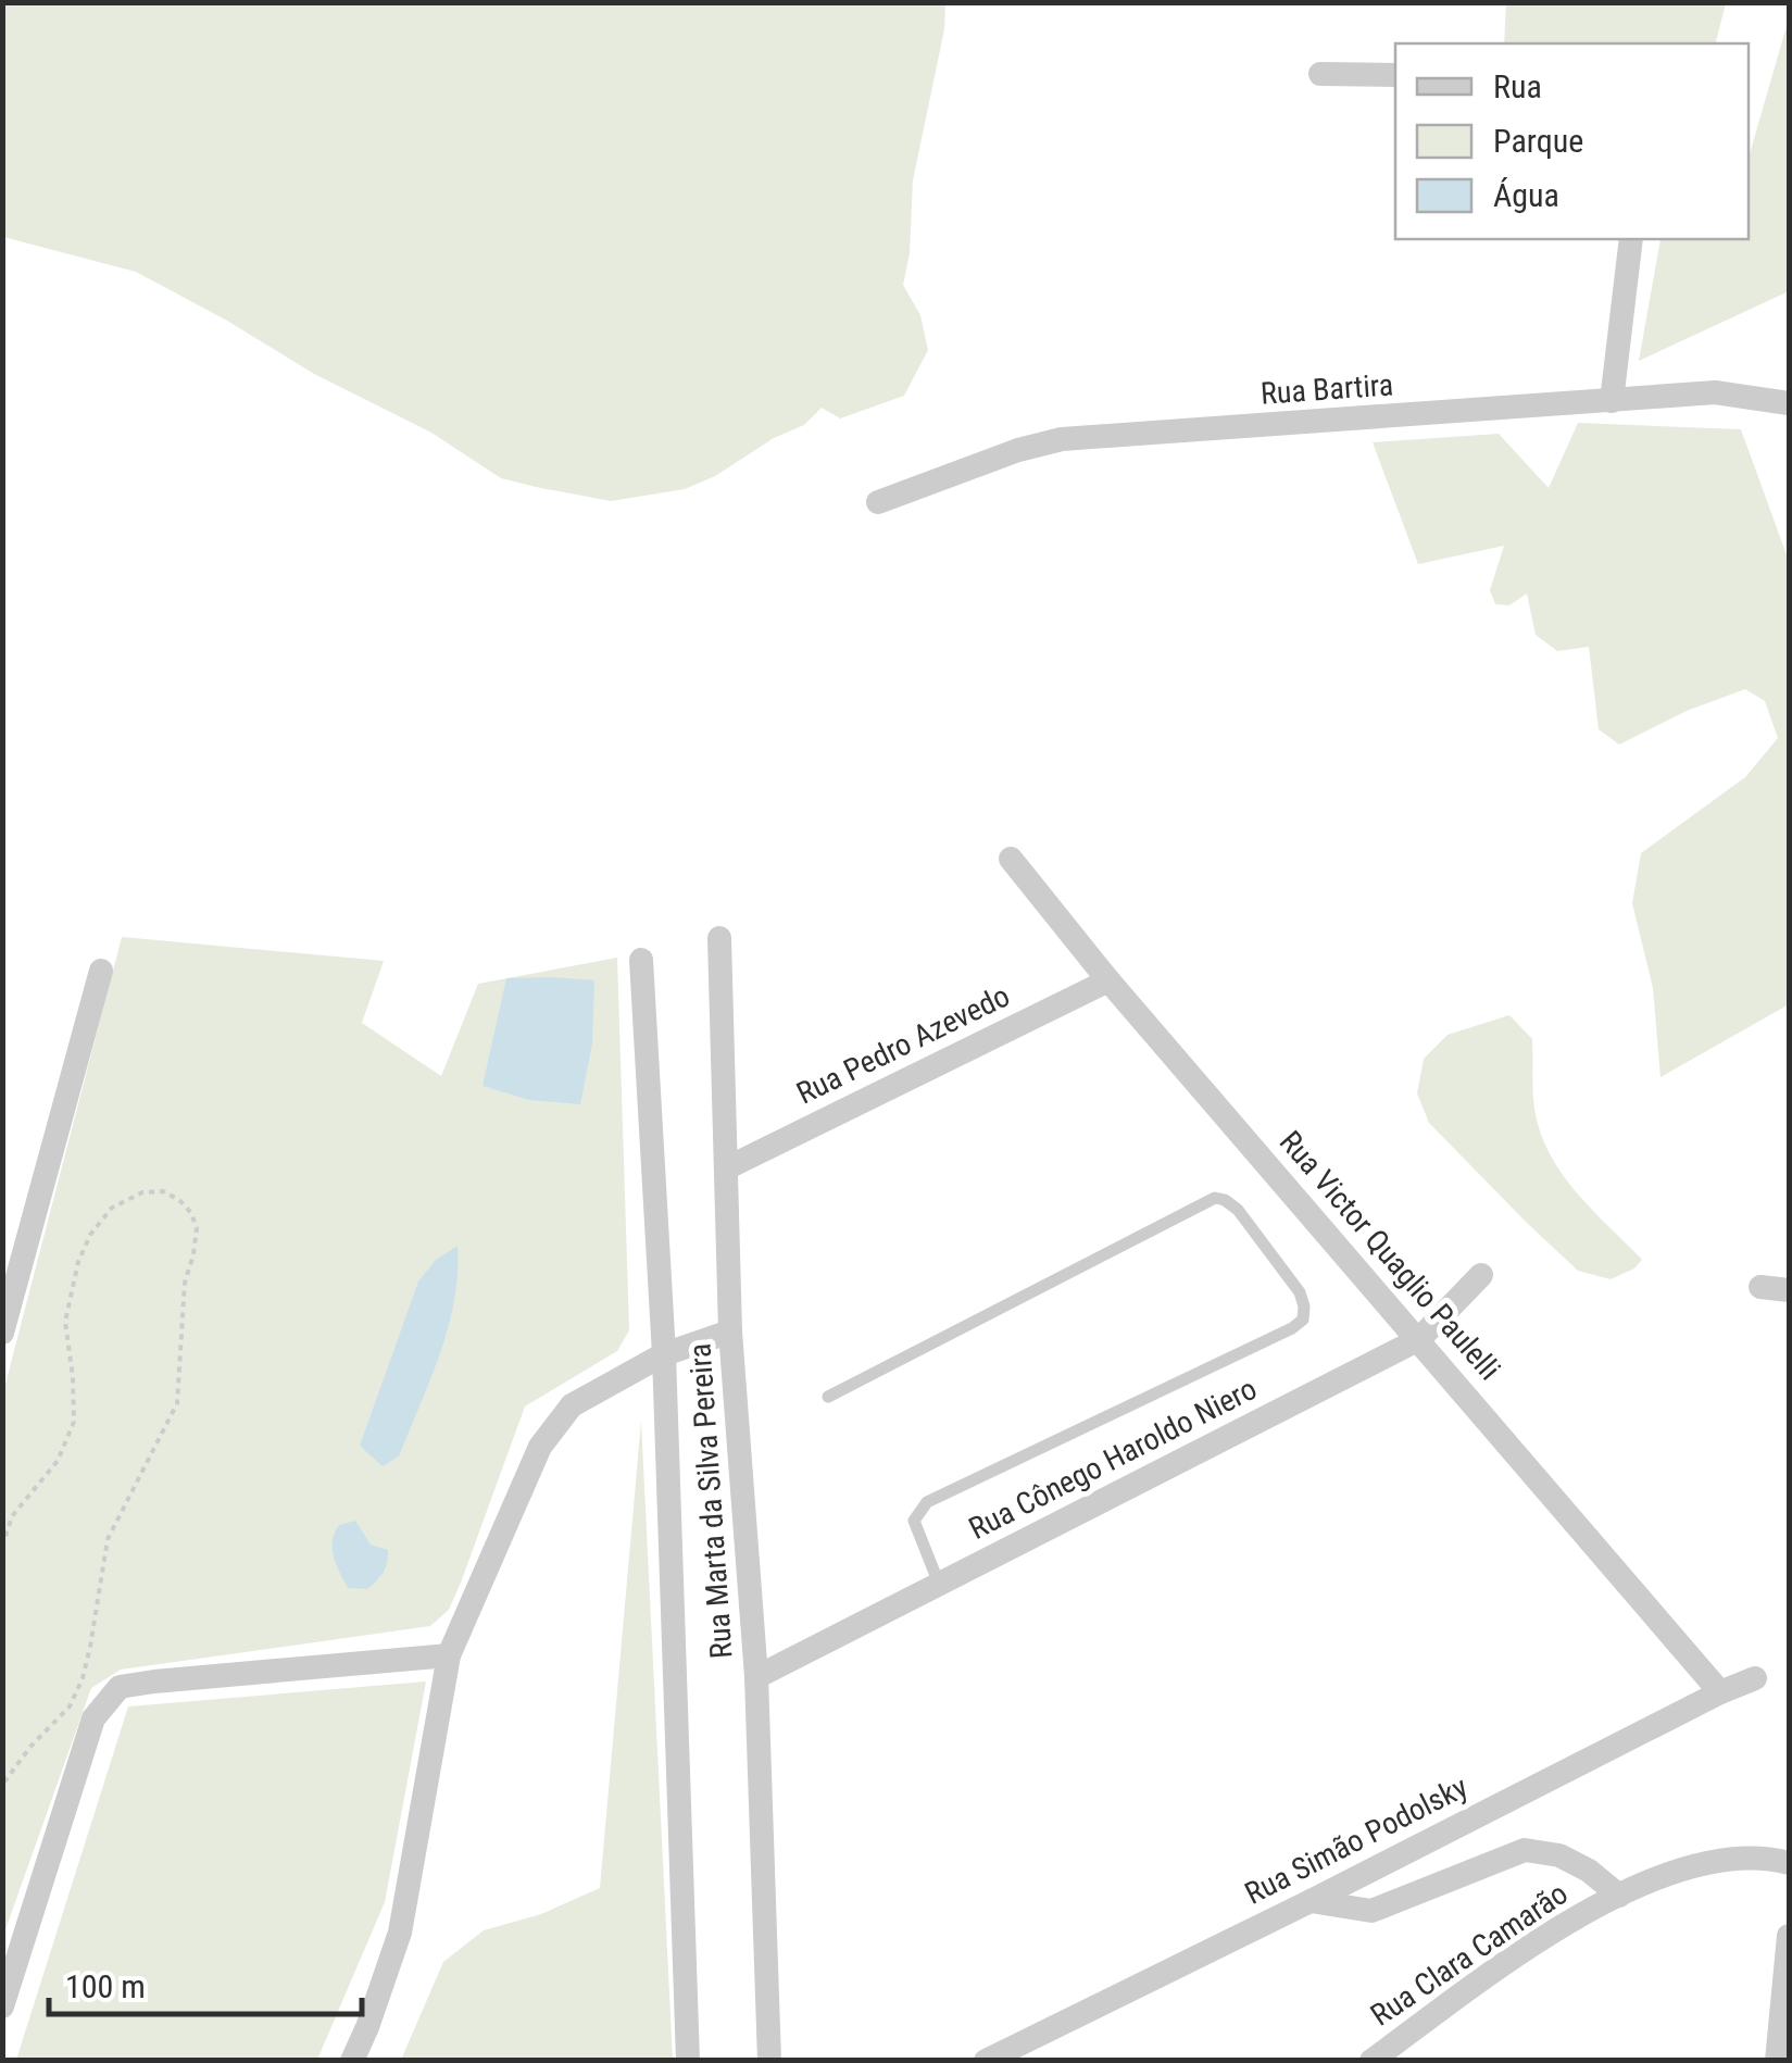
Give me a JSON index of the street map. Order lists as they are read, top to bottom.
{
  "streets": {
    "street": [
      "Rua Bartira",
      "Rua Pedro Azevedo",
      "Rua Victor Quaglio Paulelli",
      "Rua Cônego Haroldo Niero",
      "Rua Marta da Silva Pereira",
      "Rua Simão Podolsky",
      "Rua Clara Camarão"
    ]
  },
  "crossings": [
    ["Rua Pedro Azevedo", "Rua Victor Quaglio Paulelli"],
    ["Rua Pedro Azevedo", "Rua Marta da Silva Pereira"],
    ["Rua Victor Quaglio Paulelli", "Rua Cônego Haroldo Niero"],
    ["Rua Victor Quaglio Paulelli", "Rua Simão Podolsky"],
    ["Rua Cônego Haroldo Niero", "Rua Marta da Silva Pereira"]
  ],
  "legend": ["Rua", "Parque", "Água"],
  "scale_bar": "100 m"
}
